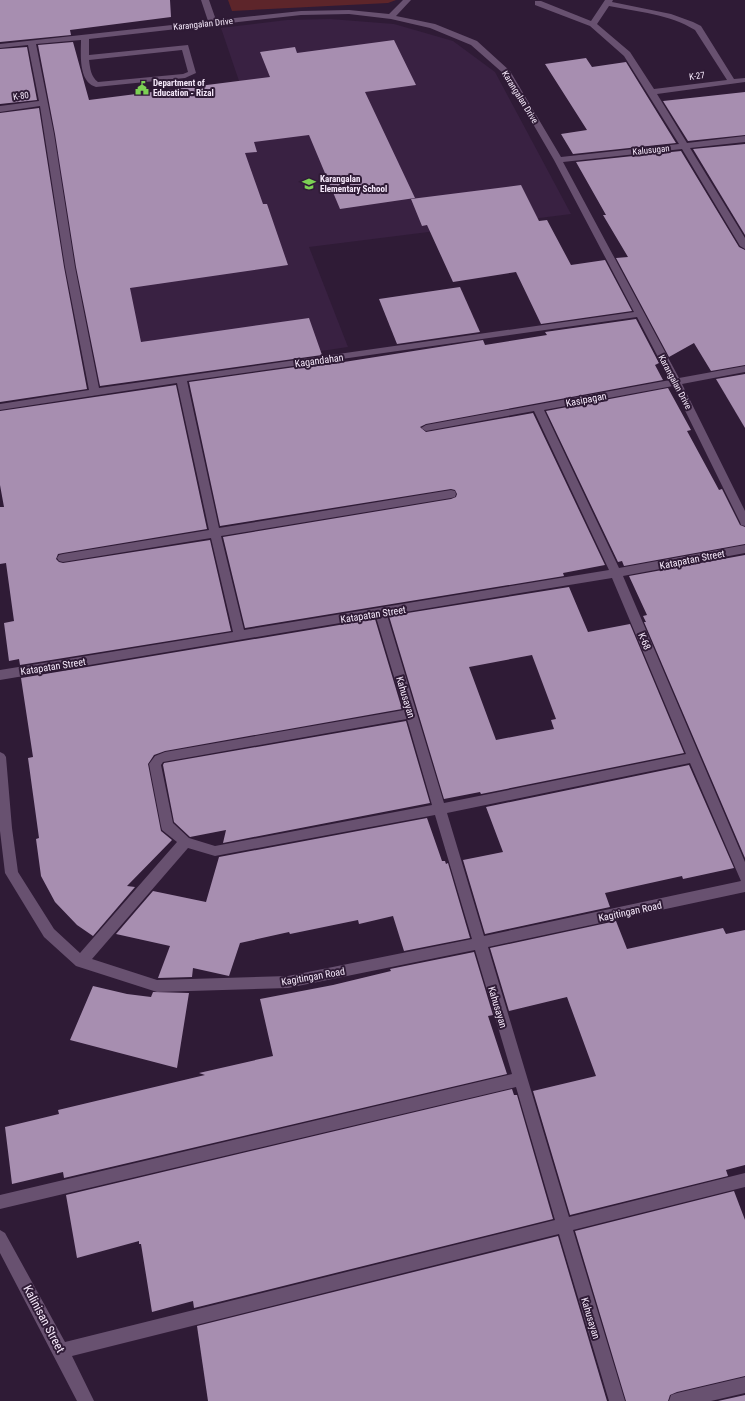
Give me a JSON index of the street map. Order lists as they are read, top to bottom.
{
  "streets": {
    "street": [
      "Karangalan Drive",
      "K-27",
      "K-80",
      "Kalusugan",
      "Kagandahan",
      "Kasipagan",
      "Katapatan Street",
      "K-68",
      "Kahusayan",
      "Kagitingan Road",
      "Kalinisan Street"
    ]
  },
  "crossings": [
    ["Karangalan Drive", "Kalusugan"],
    ["Karangalan Drive", "Kagandahan"],
    ["Karangalan Drive", "Kasipagan"],
    ["Kasipagan", "K-68"],
    ["Katapatan Street", "K-68"],
    ["Katapatan Street", "Kahusayan"],
    ["Kahusayan", "Kagitingan Road"]
  ],
  "places": {
    "public building": ["Department of Education - Rizal"],
    "school or university": ["Karangalan Elementary School"]
  }
}
